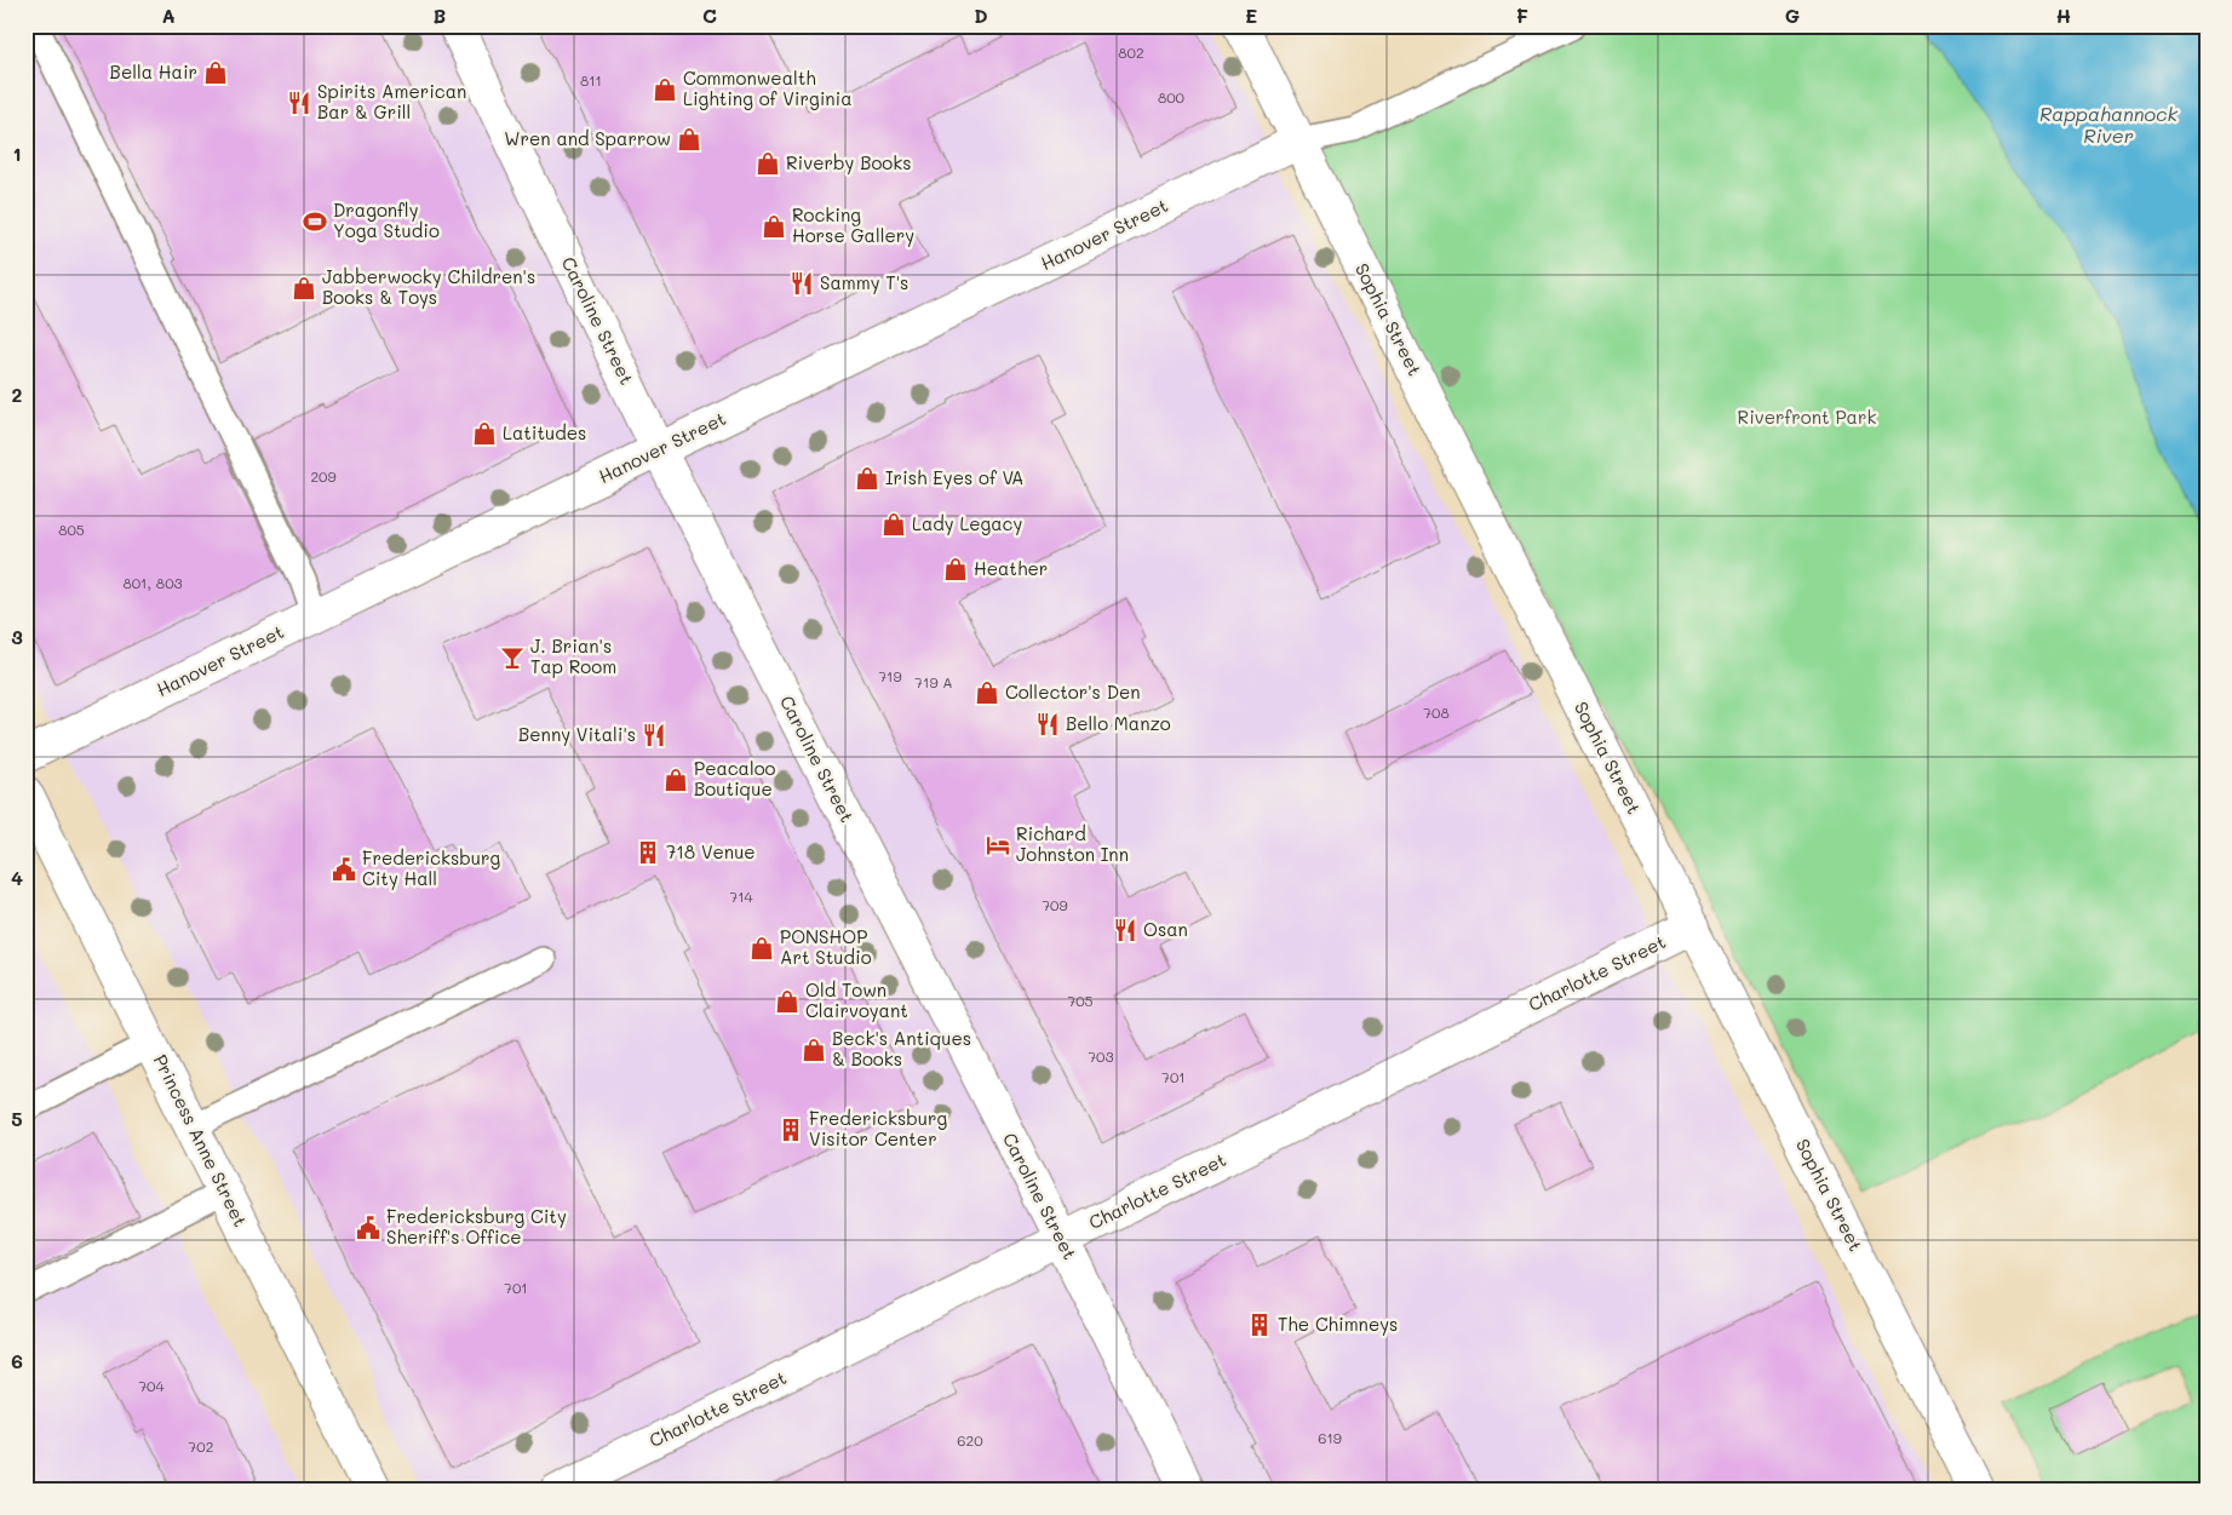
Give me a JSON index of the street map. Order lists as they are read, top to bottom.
{
  "streets": {
    "main road": [
      "Hanover Street",
      "Sophia Street",
      "Caroline Street",
      "Charlotte Street",
      "Princess Anne Street"
    ]
  },
  "crossings": [
    ["Hanover Street", "Sophia Street"],
    ["Hanover Street", "Caroline Street"],
    ["Sophia Street", "Charlotte Street"],
    ["Caroline Street", "Charlotte Street"]
  ],
  "water": ["Rappahannock River"],
  "parks": ["Riverfront Park"],
  "places": {
    "shop": [
      "Bella Hair",
      "Commonwealth Lighting of Virginia",
      "Wren and Sparrow",
      "Riverby Books",
      "Rocking Horse Gallery",
      "Jabberwocky Children's Books & Toys",
      "Latitudes",
      "Irish Eyes of VA",
      "Lady Legacy",
      "Heather",
      "Collector's Den",
      "Peacaloo Boutique",
      "PONSHOP Art Studio",
      "Old Town Clairvoyant",
      "Beck's Antiques & Books"
    ],
    "restaurant": [
      "Spirits American Bar & Grill",
      "Sammy T's",
      "Bello Manzo",
      "Benny Vitali's",
      "Osan"
    ],
    "sports": ["Dragonfly Yoga Studio"],
    "bar": ["J. Brian's Tap Room"],
    "hotel": ["Richard Johnston Inn"],
    "building": ["718 Venue", "Fredericksburg Visitor Center", "The Chimneys"],
    "public building": ["Fredericksburg City Hall", "Fredericksburg City Sheriff's Office"]
  },
  "house_numbers": [
    "802",
    "811",
    "800",
    "209",
    "805",
    "801, 803",
    "719",
    "719 A",
    "708",
    "714",
    "709",
    "705",
    "703",
    "701",
    "701",
    "704",
    "619",
    "620",
    "702"
  ],
  "grid": {
    "columns": [
      "A",
      "B",
      "C",
      "D",
      "E",
      "F",
      "G",
      "H"
    ],
    "rows": [
      "1",
      "2",
      "3",
      "4",
      "5",
      "6"
    ]
  }
}
